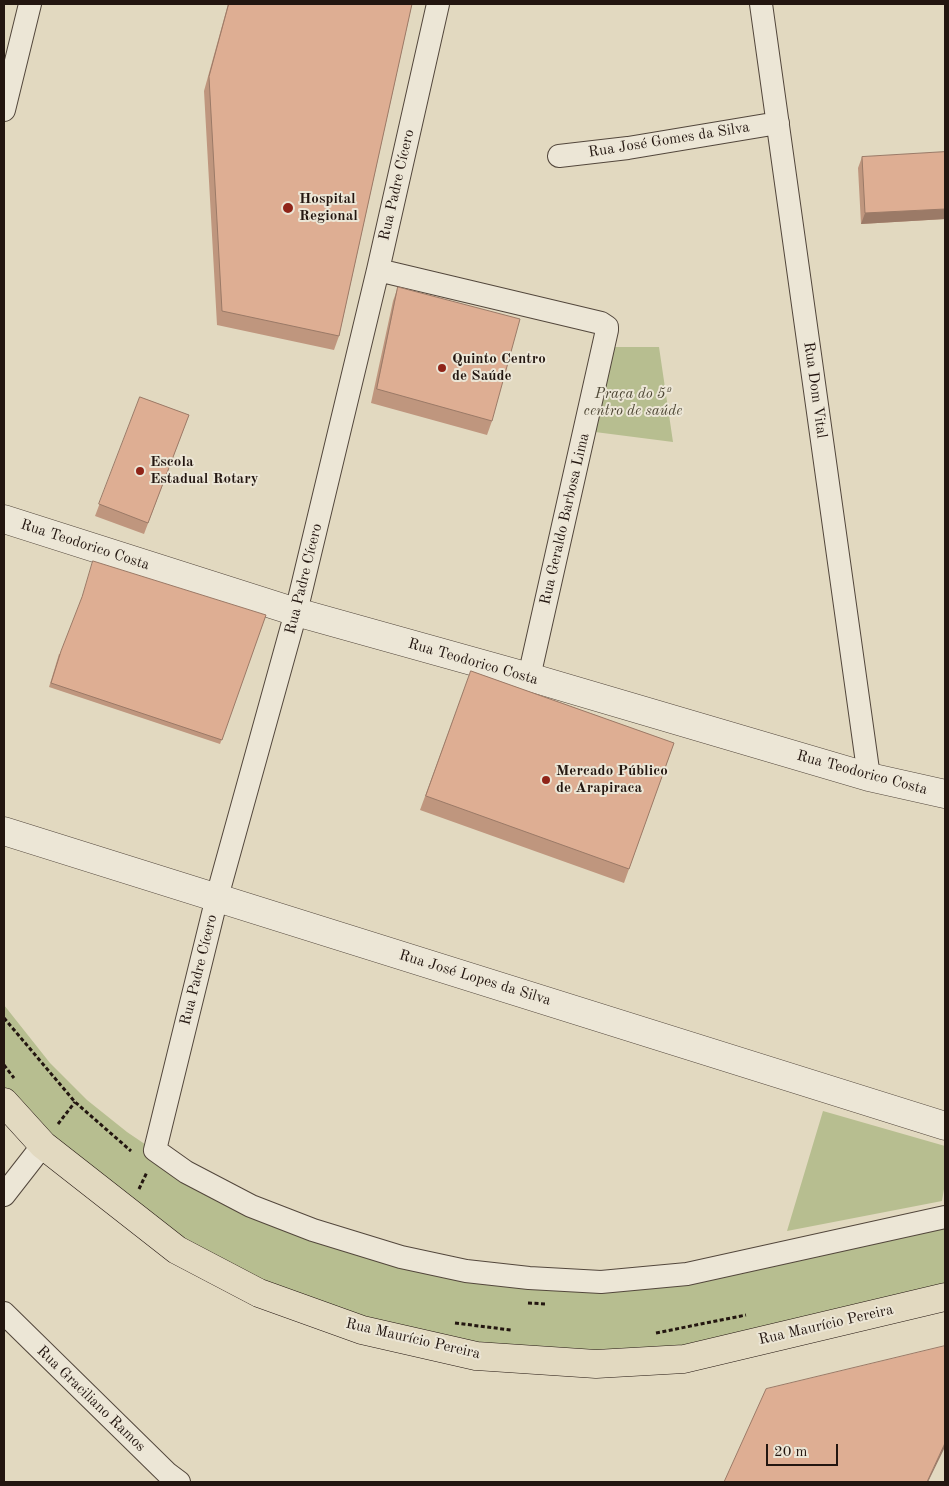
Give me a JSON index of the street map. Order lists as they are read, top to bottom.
{
  "streets": {
    "main road": ["Rua Maurício Pereira"],
    "street": [
      "Rua José Gomes da Silva",
      "Rua Padre Cícero",
      "Rua Dom Vital",
      "Rua Geraldo Barbosa Lima",
      "Rua Teodorico Costa",
      "Rua José Lopes da Silva",
      "Rua Graciliano Ramos"
    ]
  },
  "crossings": [
    ["Rua José Gomes da Silva", "Rua Dom Vital"],
    ["Rua Padre Cícero", "Rua Geraldo Barbosa Lima"],
    ["Rua Padre Cícero", "Rua Teodorico Costa"],
    ["Rua Padre Cícero", "Rua José Lopes da Silva"],
    ["Rua Dom Vital", "Rua Teodorico Costa"],
    ["Rua Geraldo Barbosa Lima", "Rua Teodorico Costa"]
  ],
  "parks": ["Praça do 5º centro de saúde"],
  "places": [
    "Hospital Regional",
    "Quinto Centro de Saúde",
    "Escola Estadual Rotary",
    "Mercado Público de Arapiraca"
  ],
  "scale_bar": "20 m"
}
